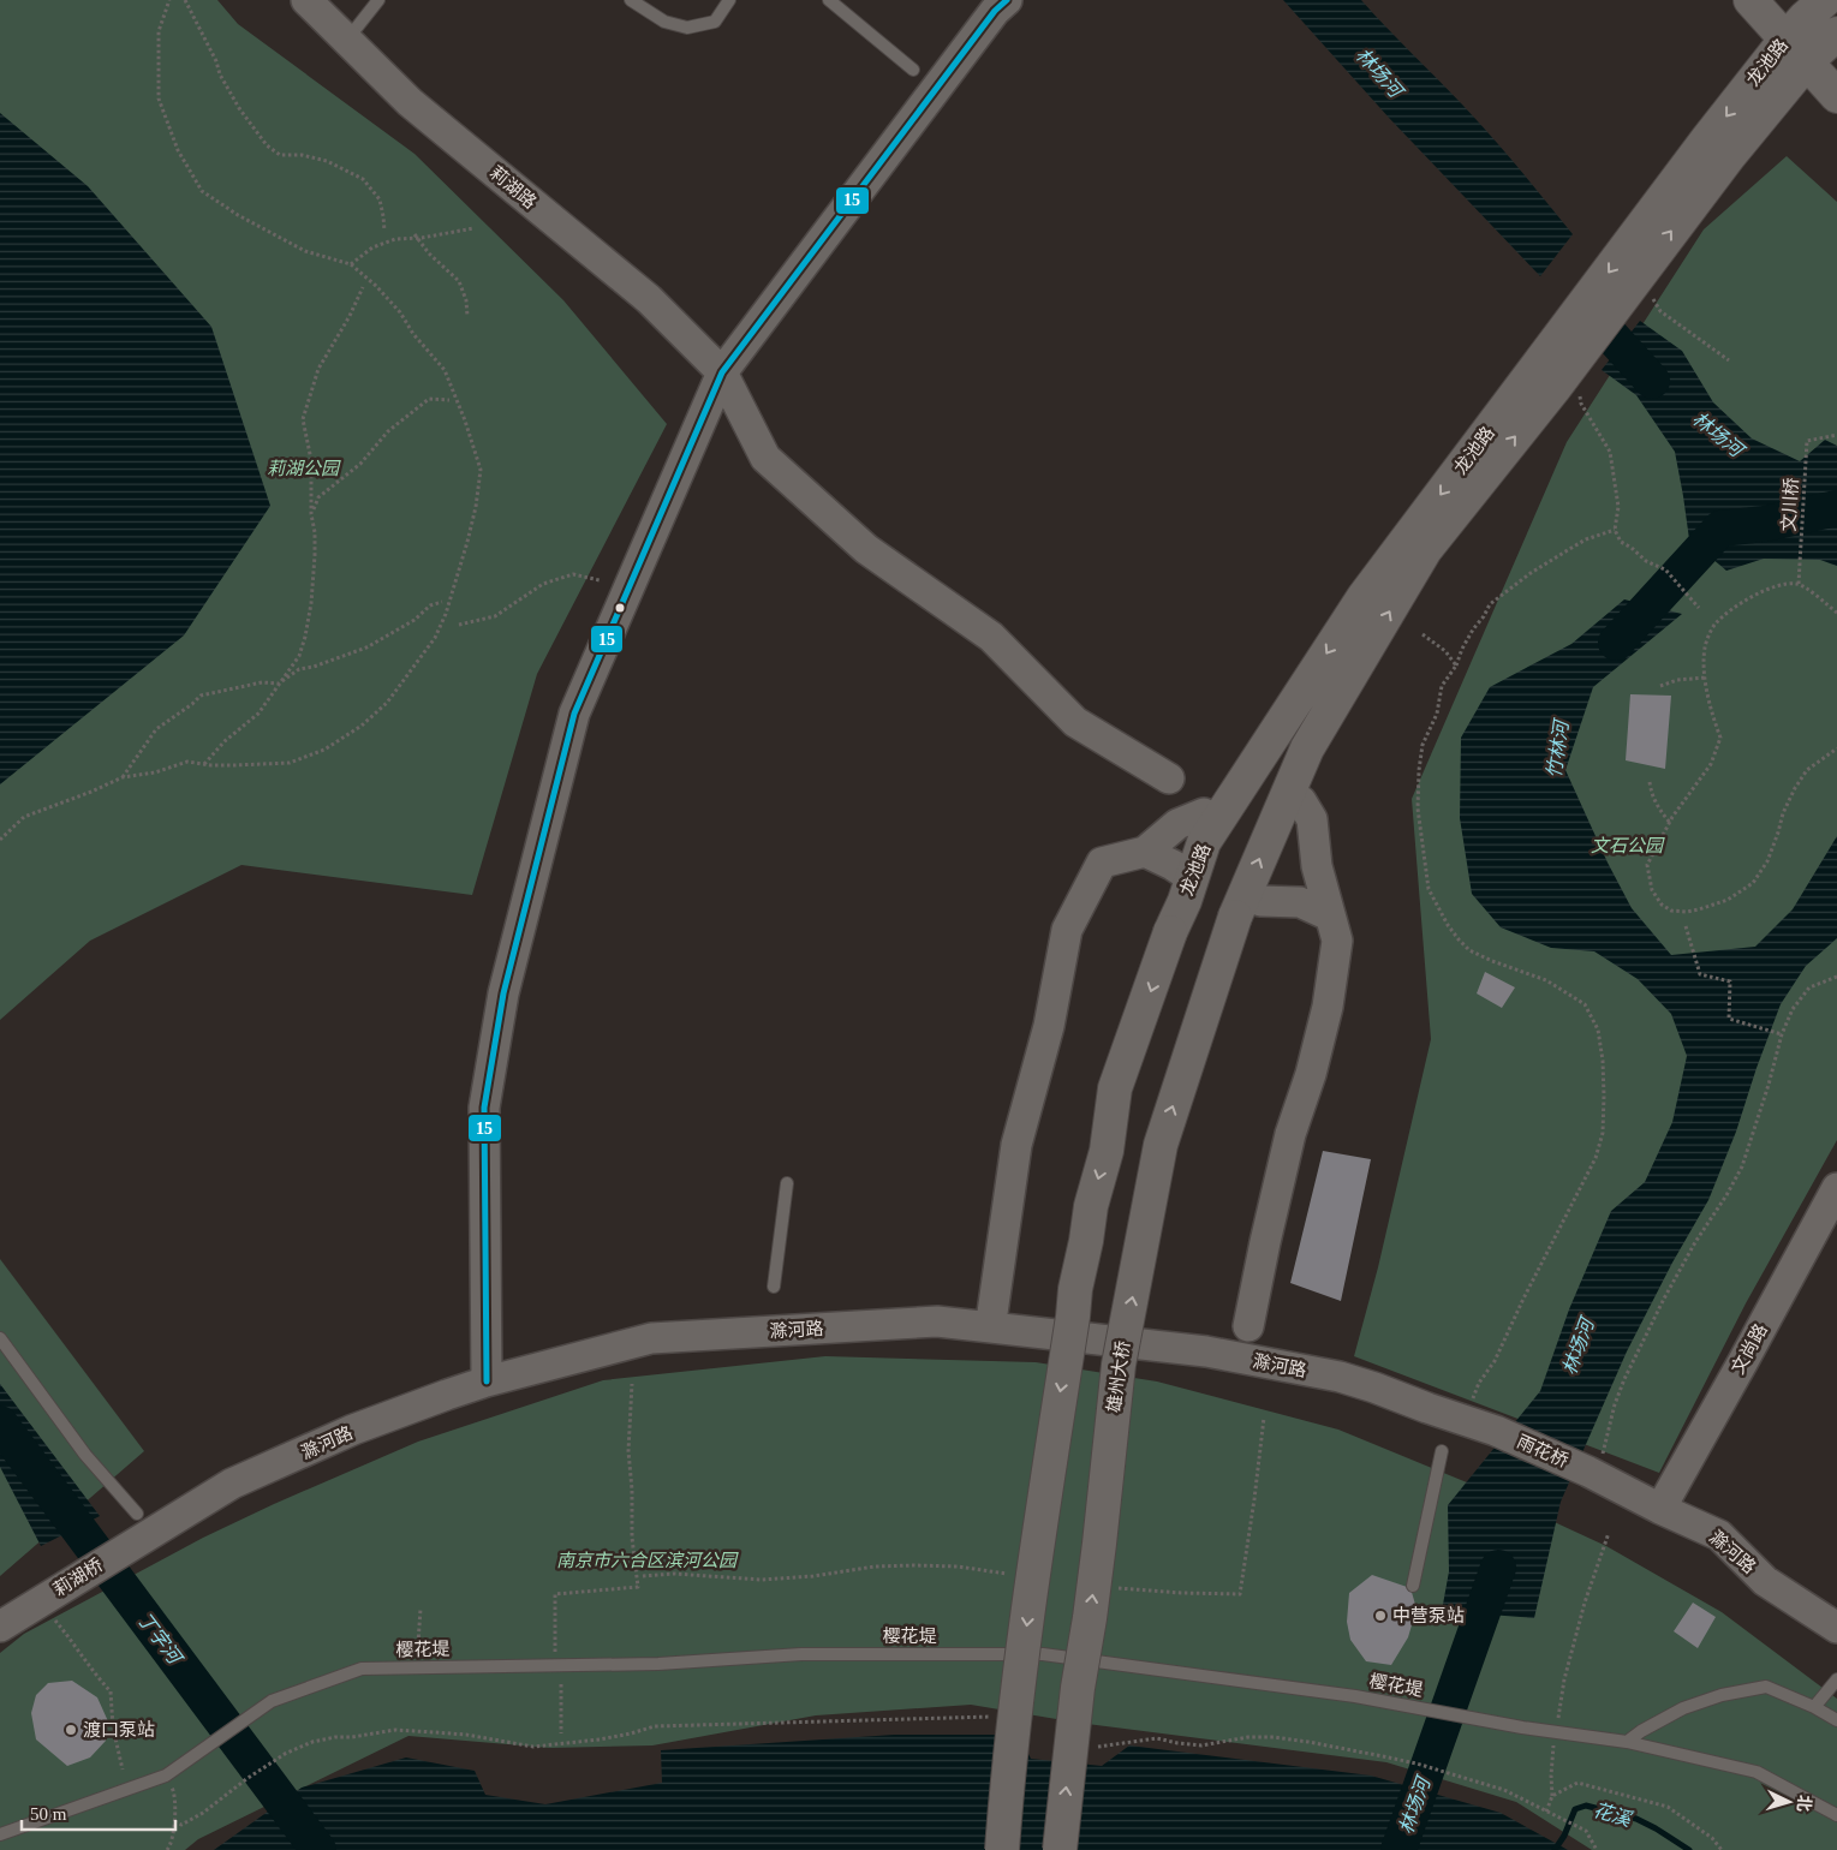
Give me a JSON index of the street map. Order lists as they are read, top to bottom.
{
  "streets": {
    "main road": ["龙池路", "雄州大桥"],
    "street": [
      "莉湖路",
      "滁河路",
      "文尚路",
      "雨花桥",
      "莉湖桥"
    ],
    "lane": ["樱花堤"],
    "path": ["文川桥"]
  },
  "crossings": [
    ["龙池路", "雄州大桥"],
    ["滁河路", "文尚路"],
    ["滁河路", "雨花桥"],
    ["滁河路", "莉湖桥"]
  ],
  "one_way": ["雄州大桥"],
  "water": [
    "林场河",
    "竹林河",
    "丁字河",
    "花溪"
  ],
  "parks": ["莉湖公园", "文石公园", "南京市六合区滨河公园"],
  "places": ["中营泵站", "渡口泵站"],
  "lines": ["transit line 15"],
  "scale_bar": "50 m",
  "north": "right"
}
